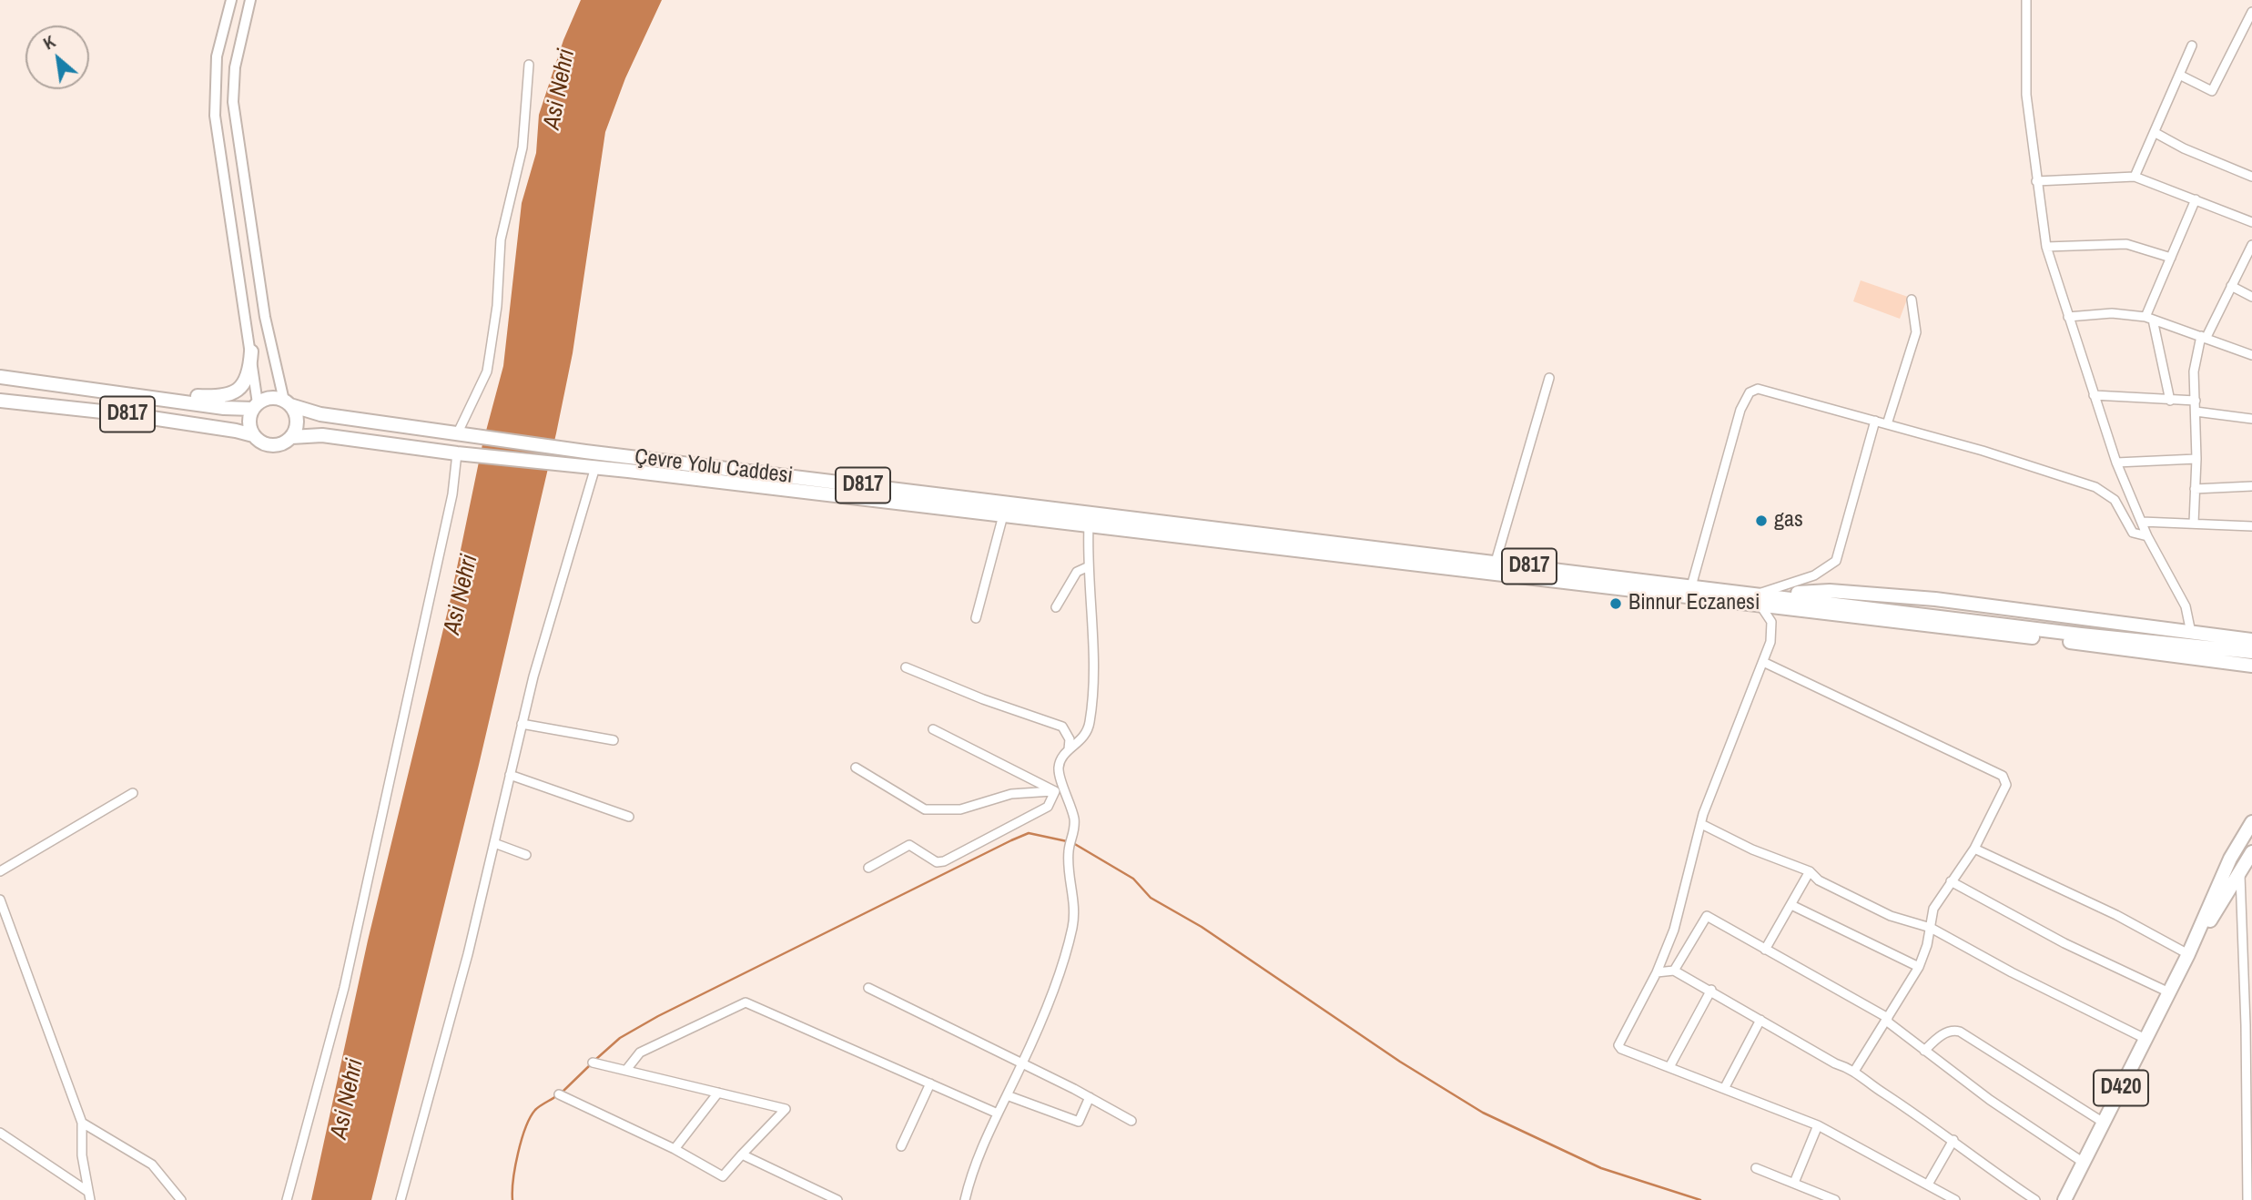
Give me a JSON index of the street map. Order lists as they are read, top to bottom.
{
  "streets": {
    "main road": ["D817", "Çevre Yolu Caddesi", "D420"]
  },
  "crossings": [
    ["D817", "Çevre Yolu Caddesi"]
  ],
  "water": ["Asi Nehri"],
  "places": ["gas", "Binnur Eczanesi"],
  "north": "top left"
}
